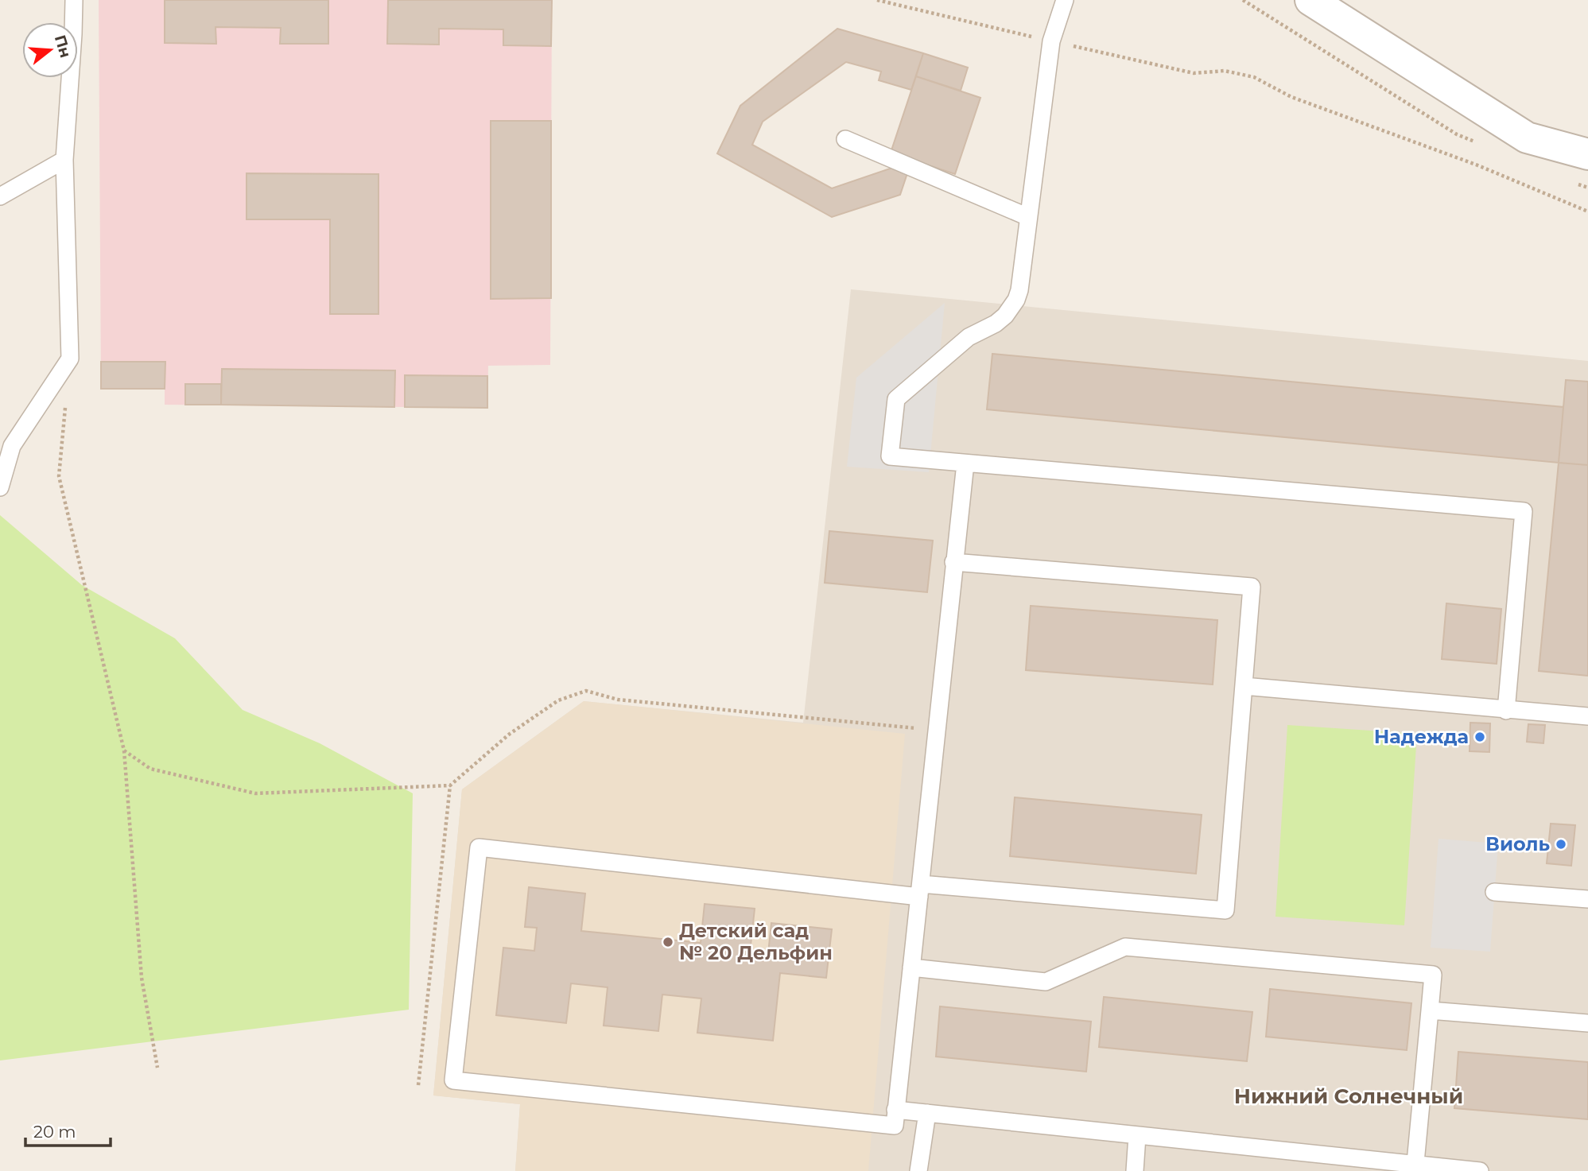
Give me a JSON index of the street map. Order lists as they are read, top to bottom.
{
  "districts": ["Нижний Солнечный"],
  "places": ["Надежда", "Виоль", "Детский сад № 20 Дельфин"],
  "scale_bar": "20 m",
  "north": "right"
}
